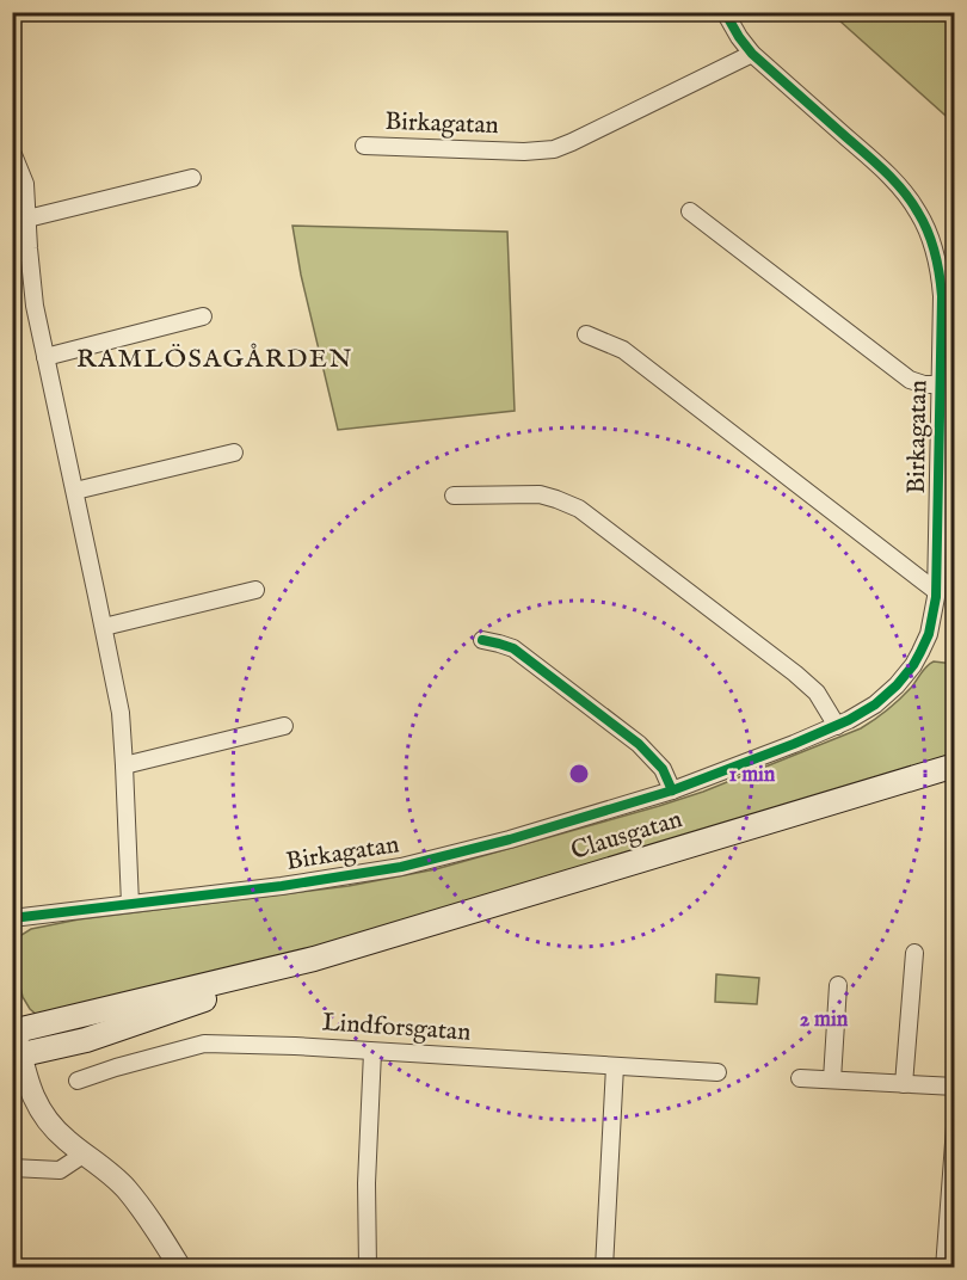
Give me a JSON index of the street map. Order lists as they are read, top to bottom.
{
  "streets": {
    "main road": ["Clausgatan"],
    "street": ["Birkagatan", "Lindforsgatan"]
  },
  "districts": ["RAMLÖSAGÅRDEN"],
  "rings": ["1 min", "2 min"]
}
